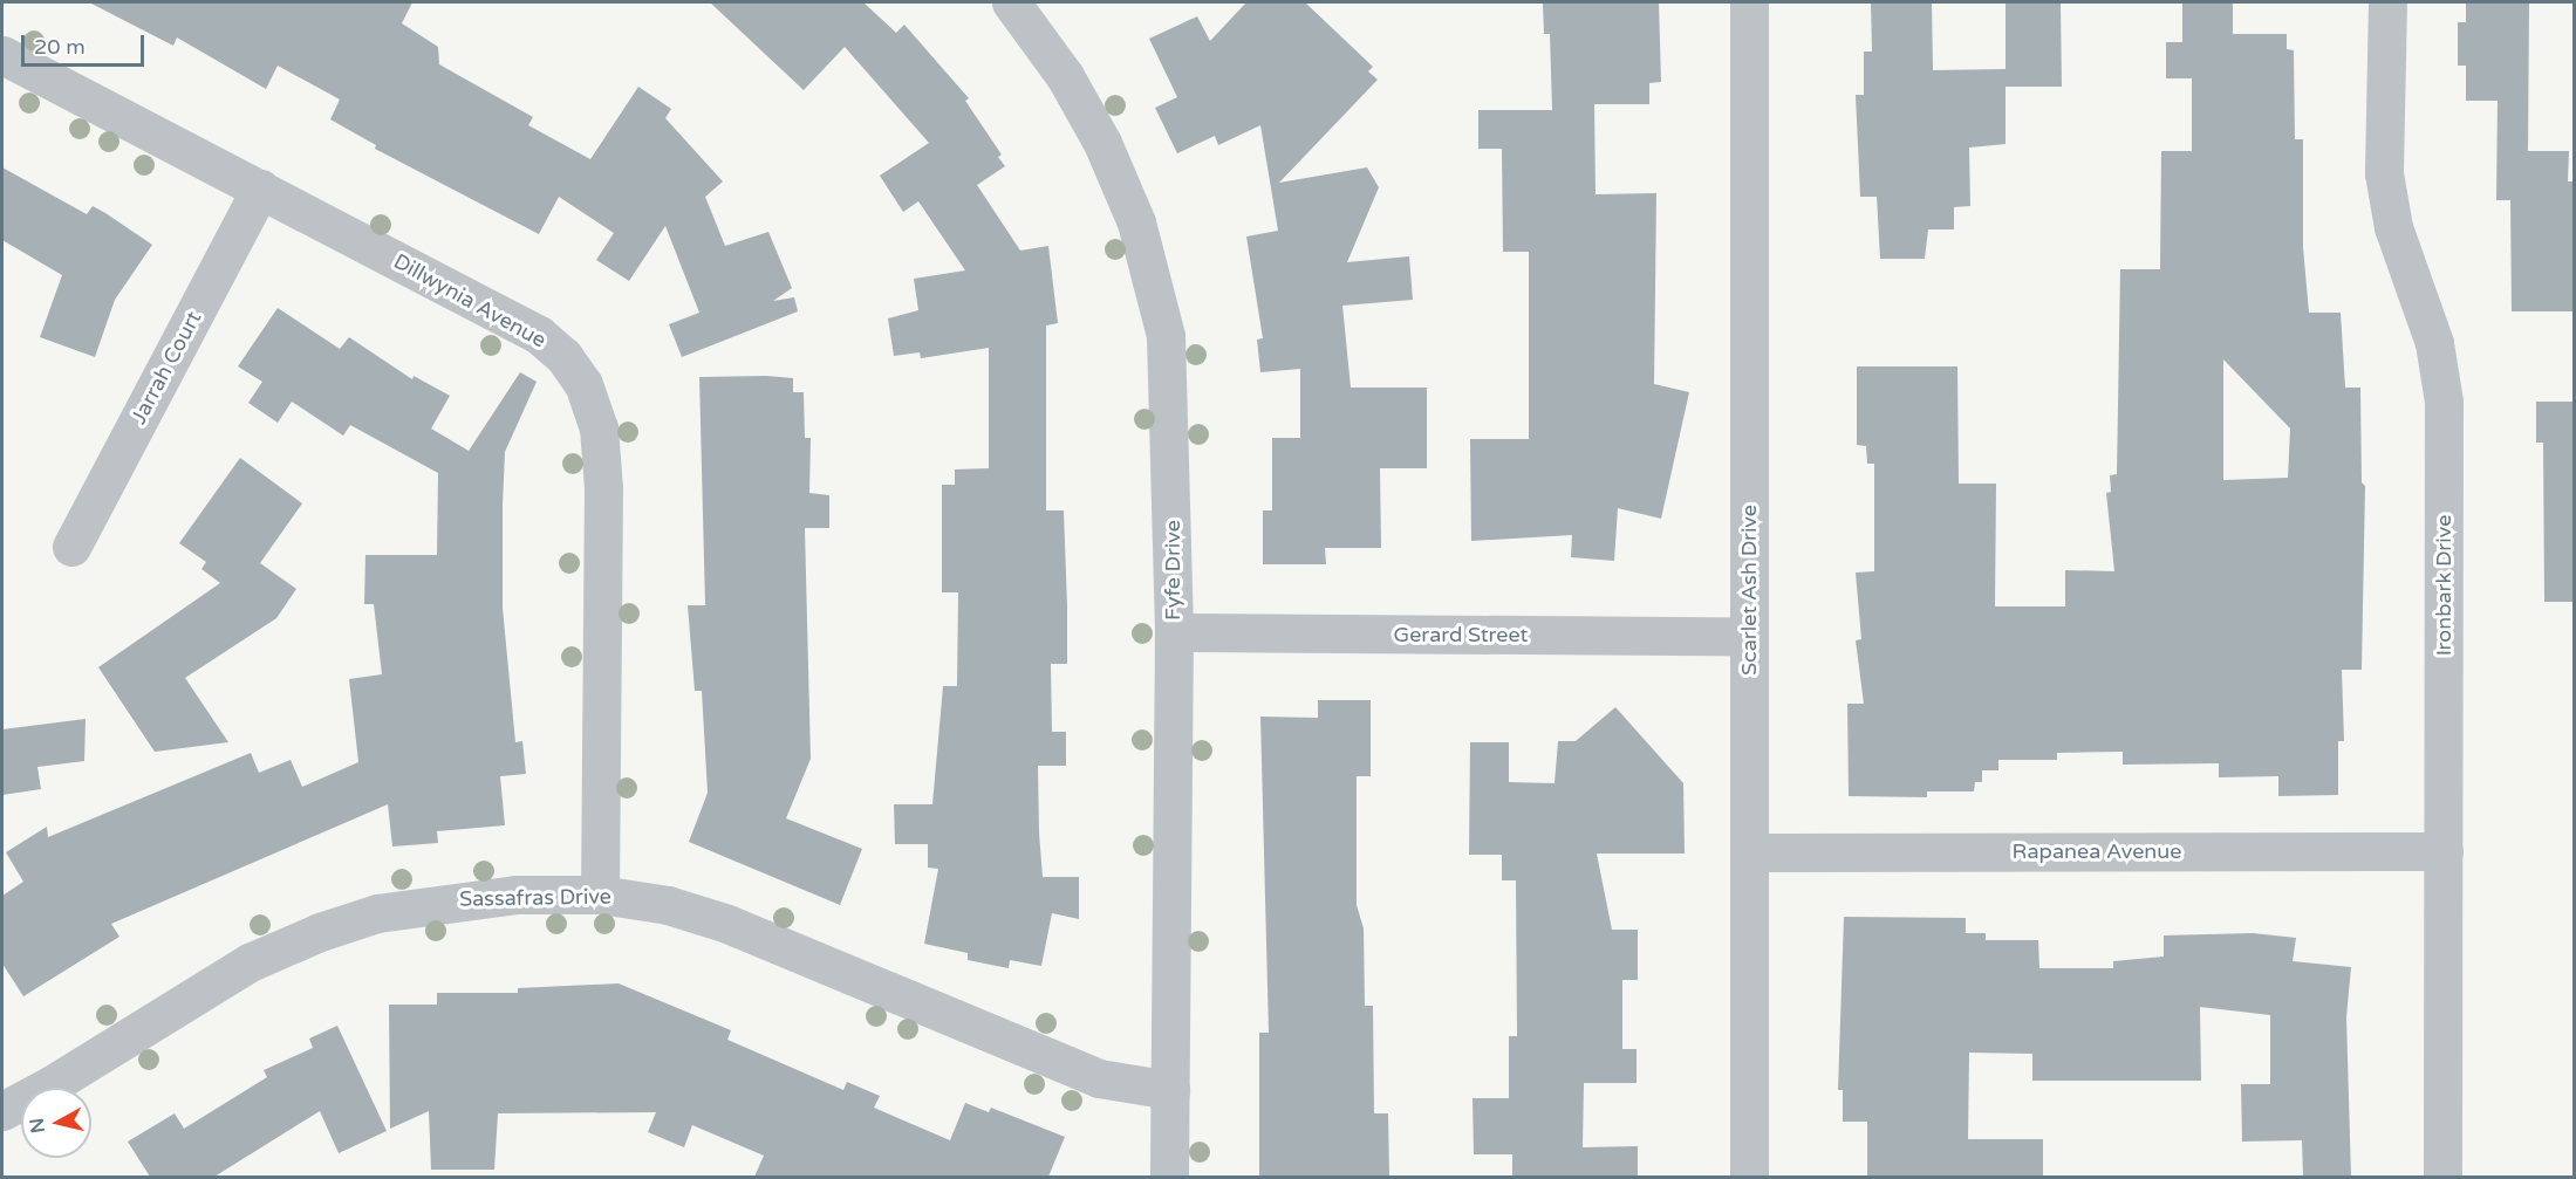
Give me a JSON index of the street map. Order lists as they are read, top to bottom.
{
  "streets": {
    "street": [
      "Dillwynia Avenue",
      "Jarrah Court",
      "Fyfe Drive",
      "Ironbark Drive",
      "Scarlet Ash Drive",
      "Gerard Street",
      "Rapanea Avenue",
      "Sassafras Drive"
    ]
  },
  "crossings": [
    ["Dillwynia Avenue", "Jarrah Court"],
    ["Dillwynia Avenue", "Sassafras Drive"],
    ["Fyfe Drive", "Gerard Street"],
    ["Fyfe Drive", "Sassafras Drive"],
    ["Ironbark Drive", "Rapanea Avenue"],
    ["Scarlet Ash Drive", "Gerard Street"],
    ["Scarlet Ash Drive", "Rapanea Avenue"]
  ],
  "scale_bar": "20 m",
  "north": "left"
}
